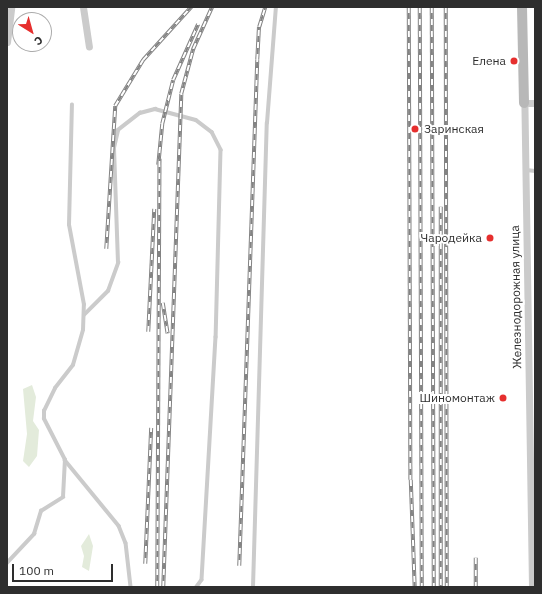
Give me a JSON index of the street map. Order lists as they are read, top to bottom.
{
  "streets": {
    "street": ["Железнодорожная улица"]
  },
  "places": [
    "Елена",
    "Заринская",
    "Чародейка",
    "Шиномонтаж"
  ],
  "scale_bar": "100 m",
  "north": "bottom right"
}
